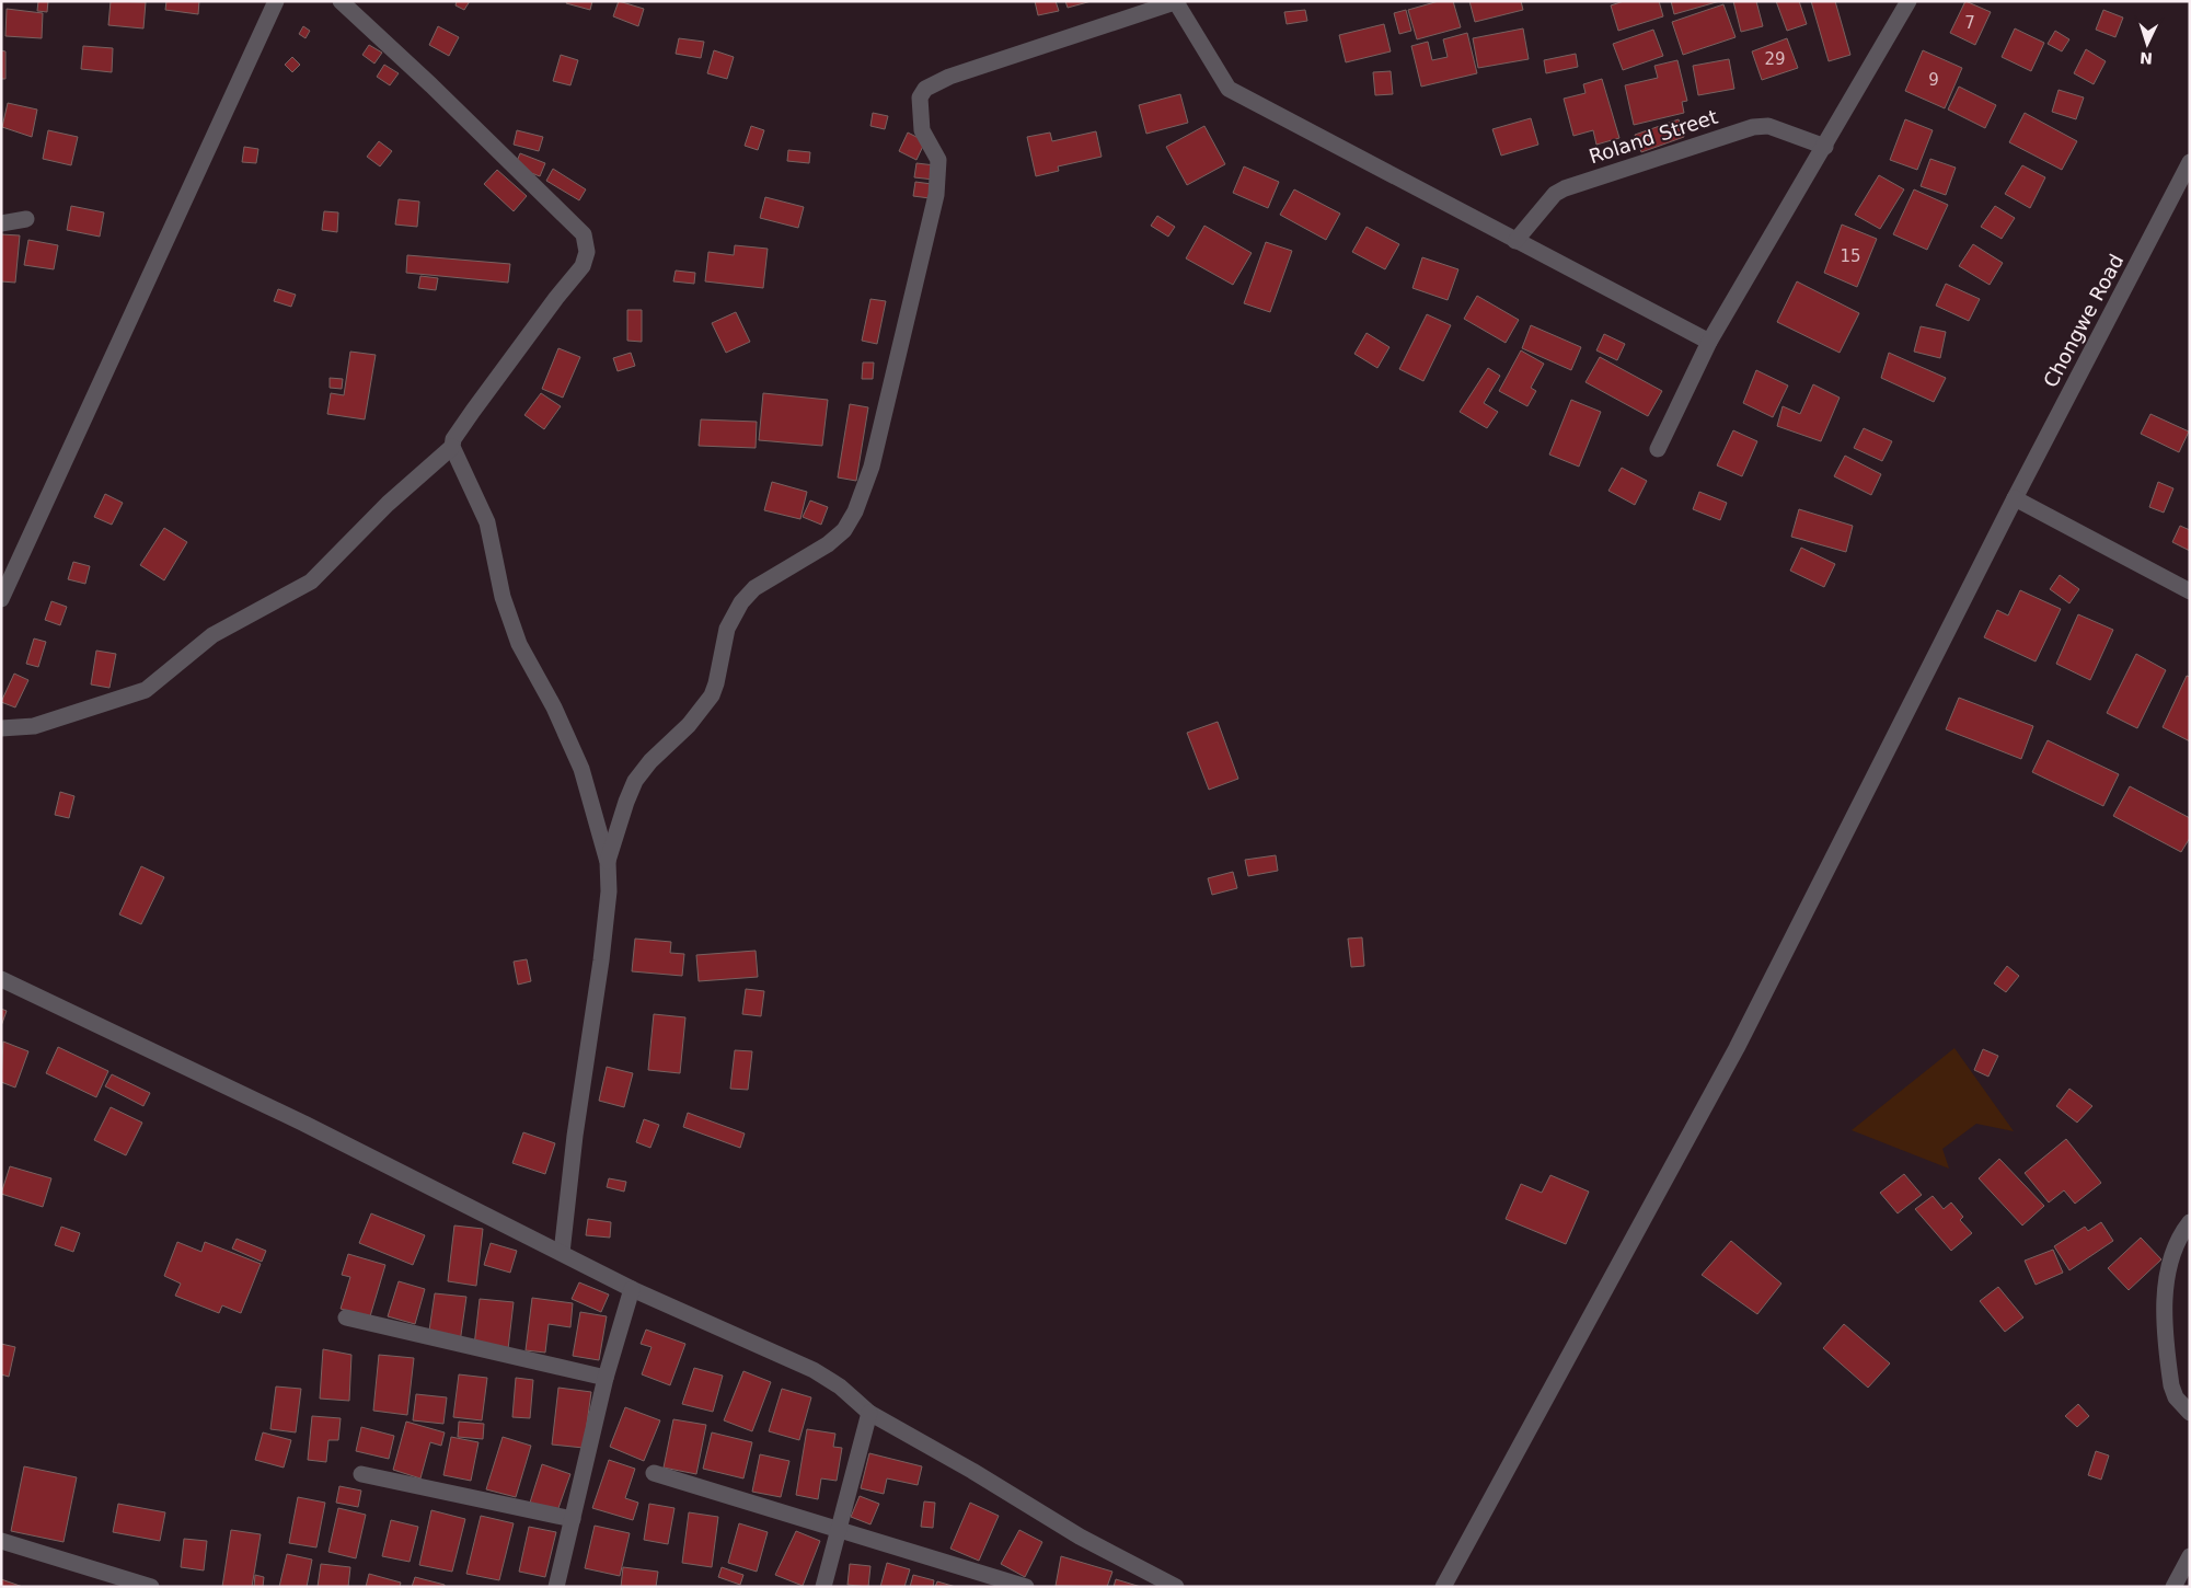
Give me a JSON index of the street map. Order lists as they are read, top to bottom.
{
  "streets": {
    "street": ["Roland Street", "Chongwe Road"]
  },
  "house_numbers": [
    "7",
    "29",
    "9",
    "15"
  ],
  "north": "bottom"
}
